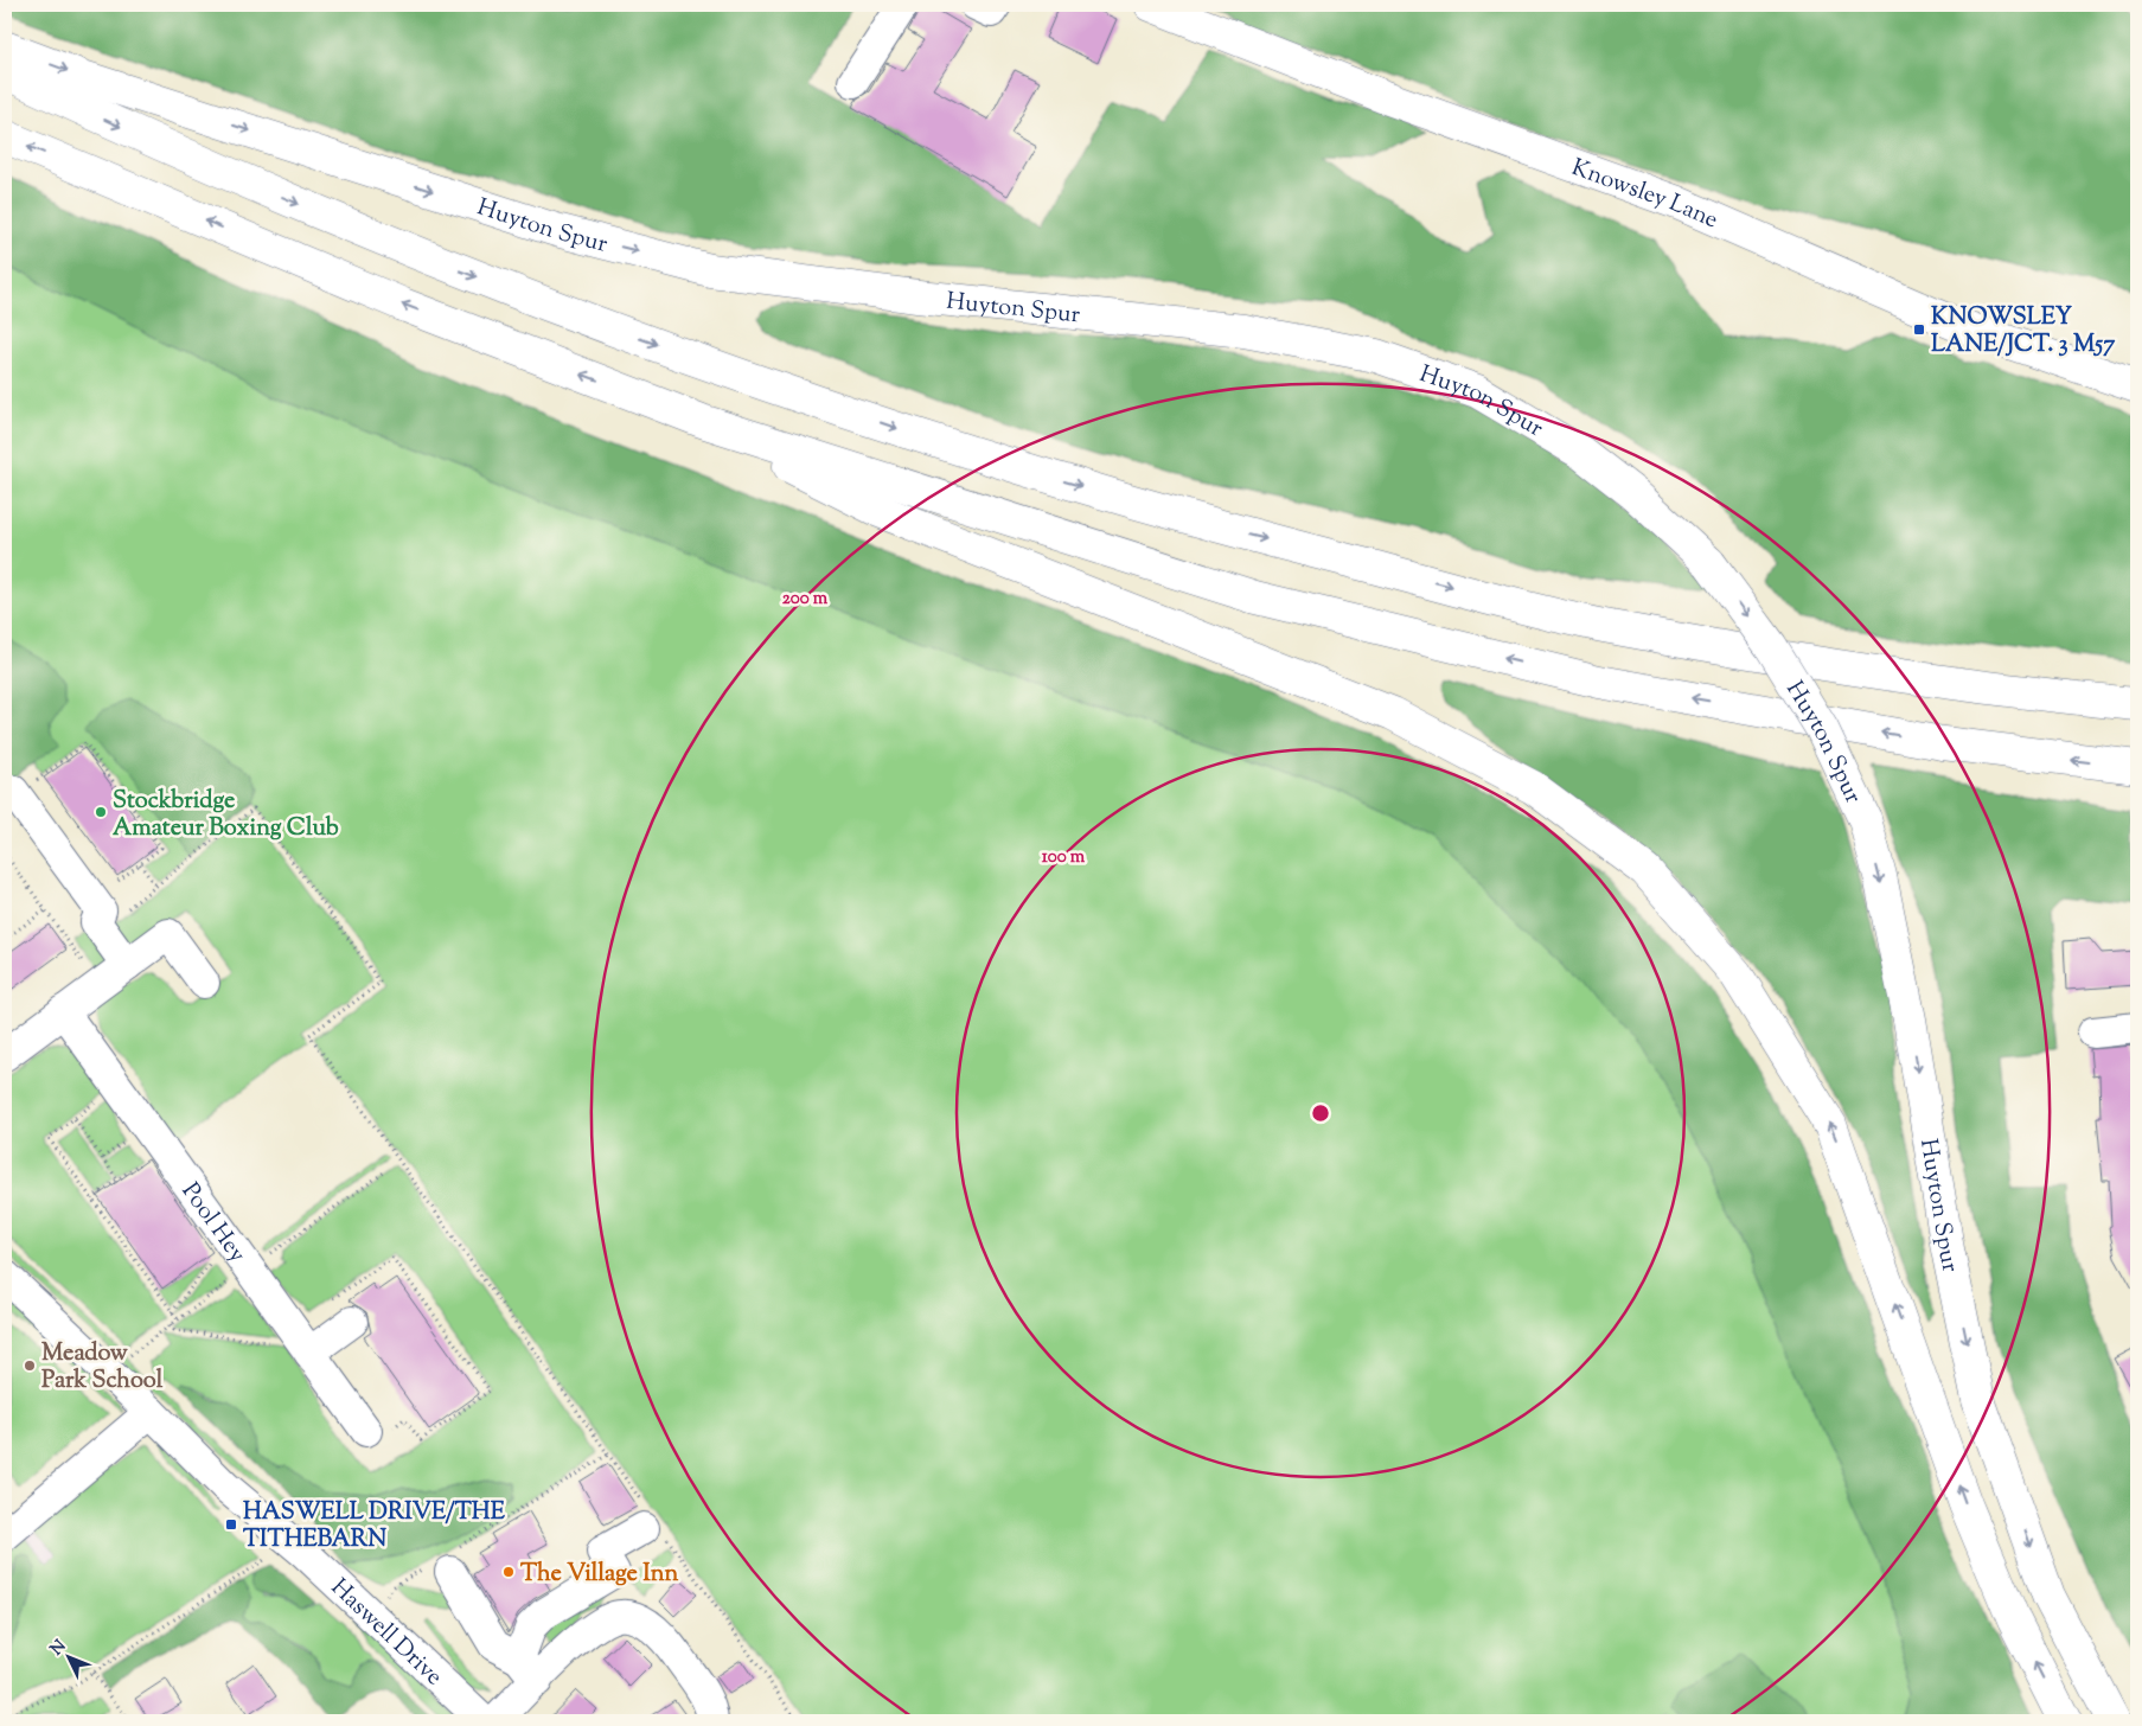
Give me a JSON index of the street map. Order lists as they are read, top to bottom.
{
  "streets": {
    "main road": ["Knowsley Lane", "Huyton Spur"],
    "street": ["Pool Hey", "Haswell Drive"]
  },
  "places": {
    "transit": ["KNOWSLEY LANE/JCT. 3 M57", "HASWELL DRIVE/THE TITHEBARN"],
    "other": ["Stockbridge Amateur Boxing Club", "Meadow Park School", "The Village Inn"]
  },
  "north": "top left",
  "rings": ["200 m", "100 m"]
}
